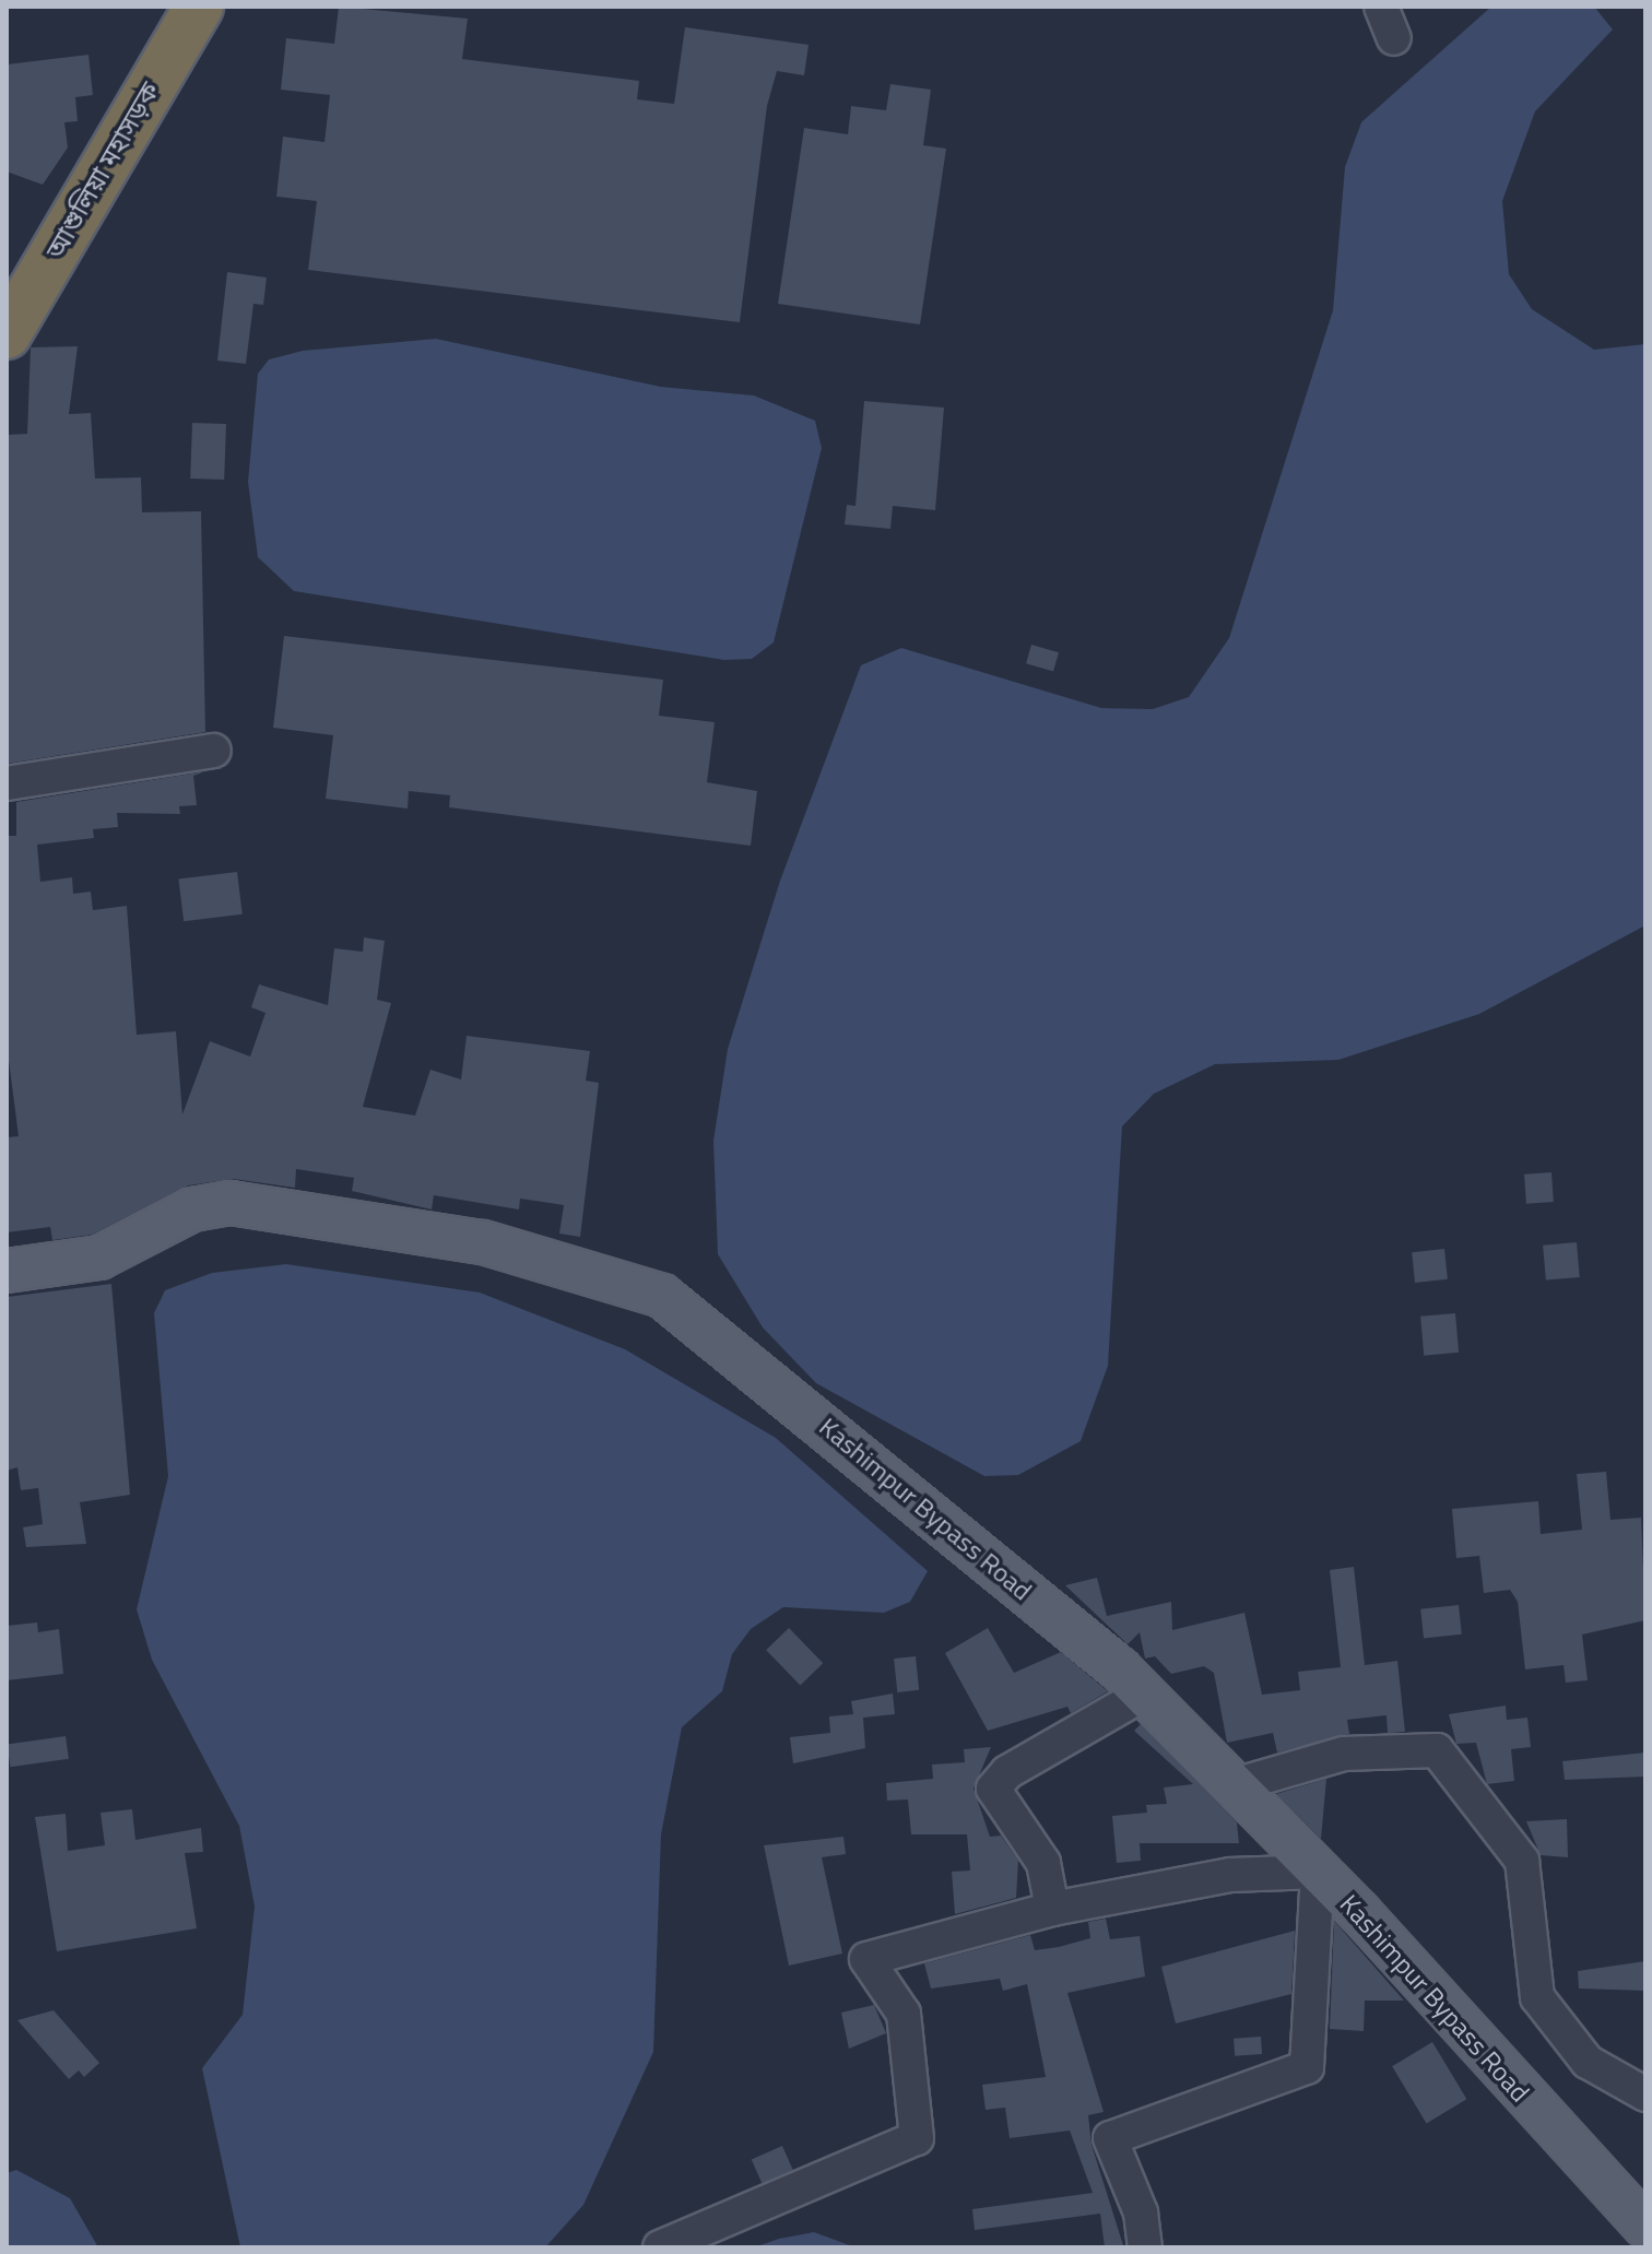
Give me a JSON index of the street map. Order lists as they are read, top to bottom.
{
  "streets": {
    "highway": ["আশুলিয়া মহাসড়ক"],
    "main road": ["Kashimpur Bypass Road"]
  }
}
